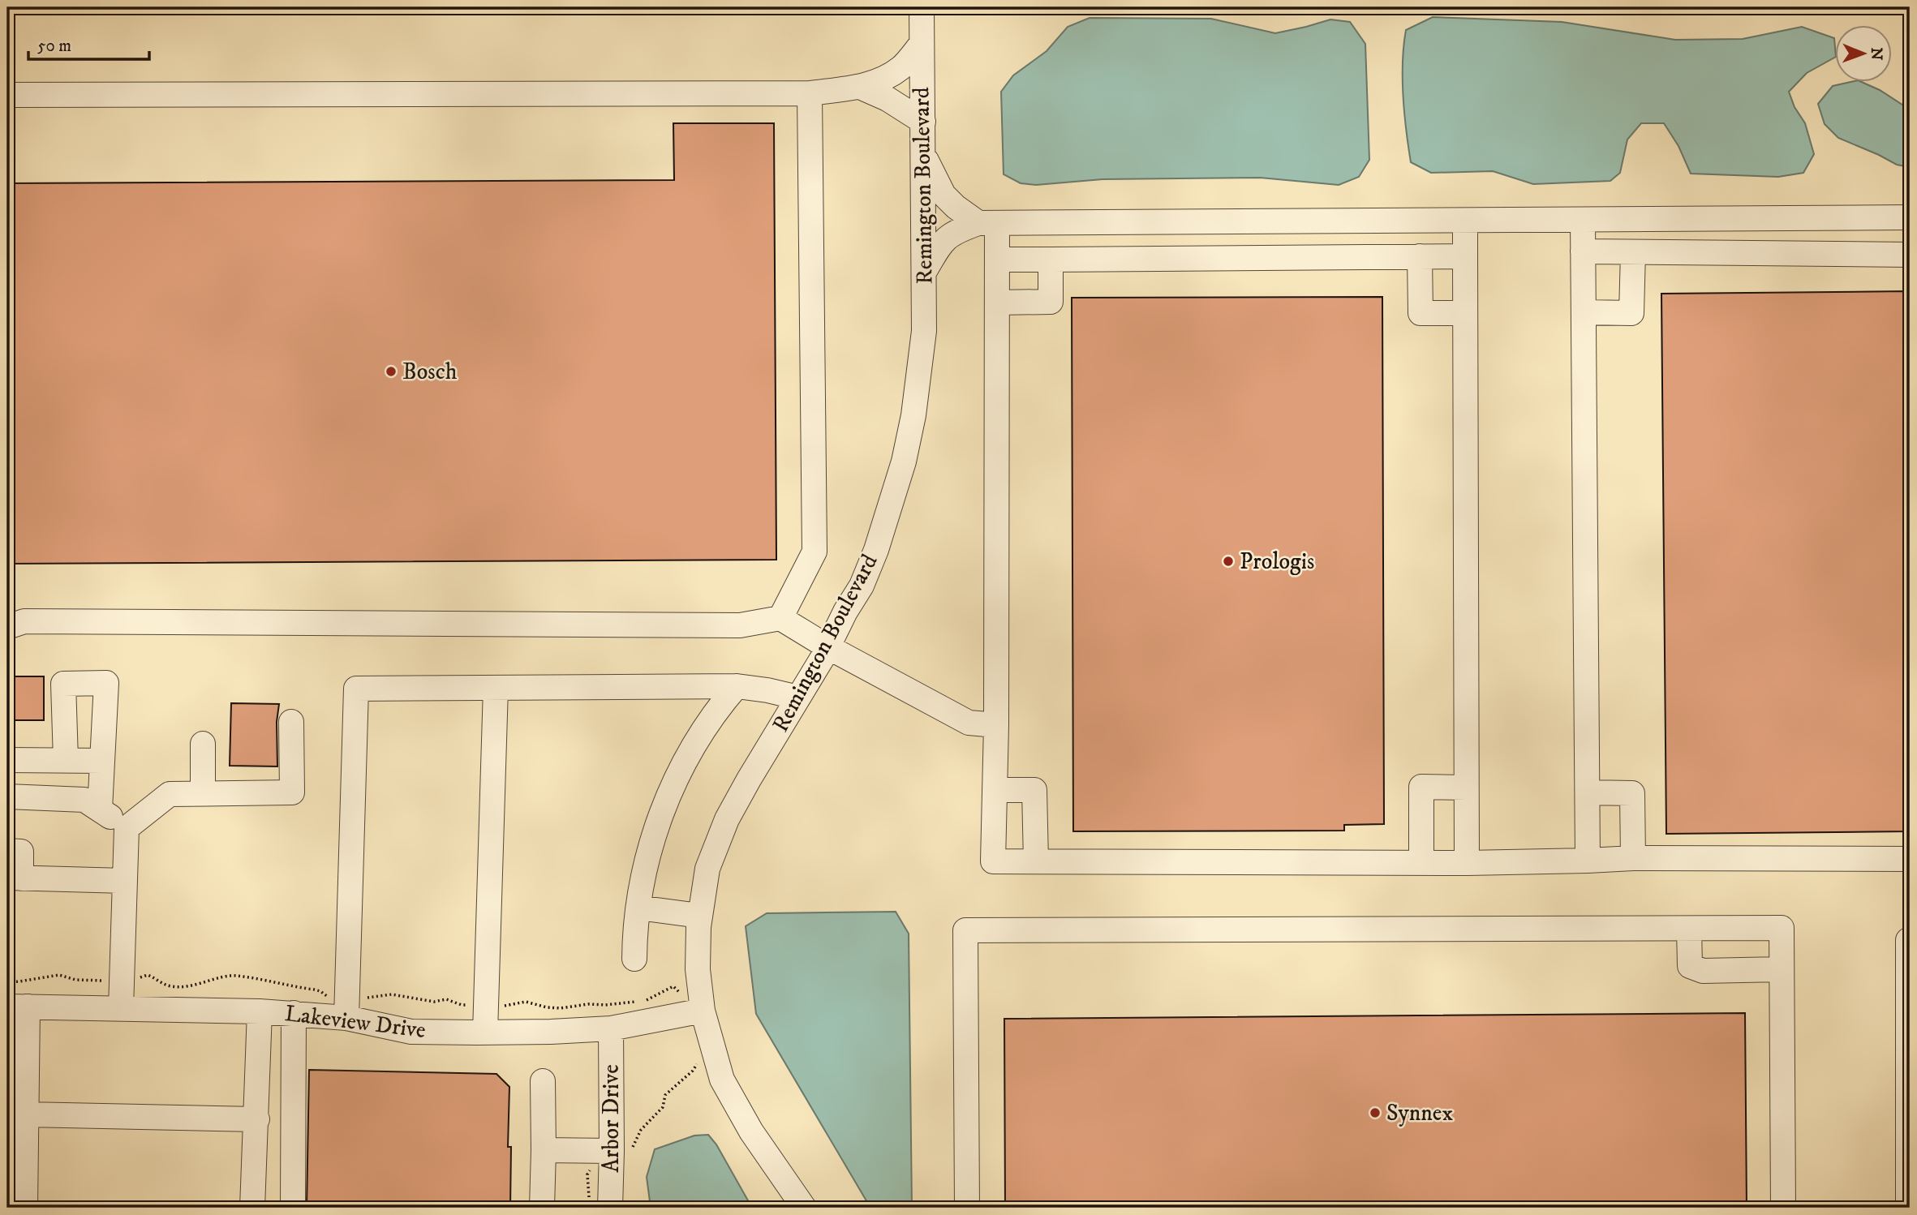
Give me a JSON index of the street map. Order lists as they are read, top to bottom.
{
  "streets": {
    "street": ["Remington Boulevard", "Lakeview Drive", "Arbor Drive"]
  },
  "crossings": [
    ["Remington Boulevard", "Lakeview Drive"],
    ["Lakeview Drive", "Arbor Drive"]
  ],
  "places": ["Bosch", "Prologis", "Synnex"],
  "scale_bar": "50 m",
  "north": "right"
}
